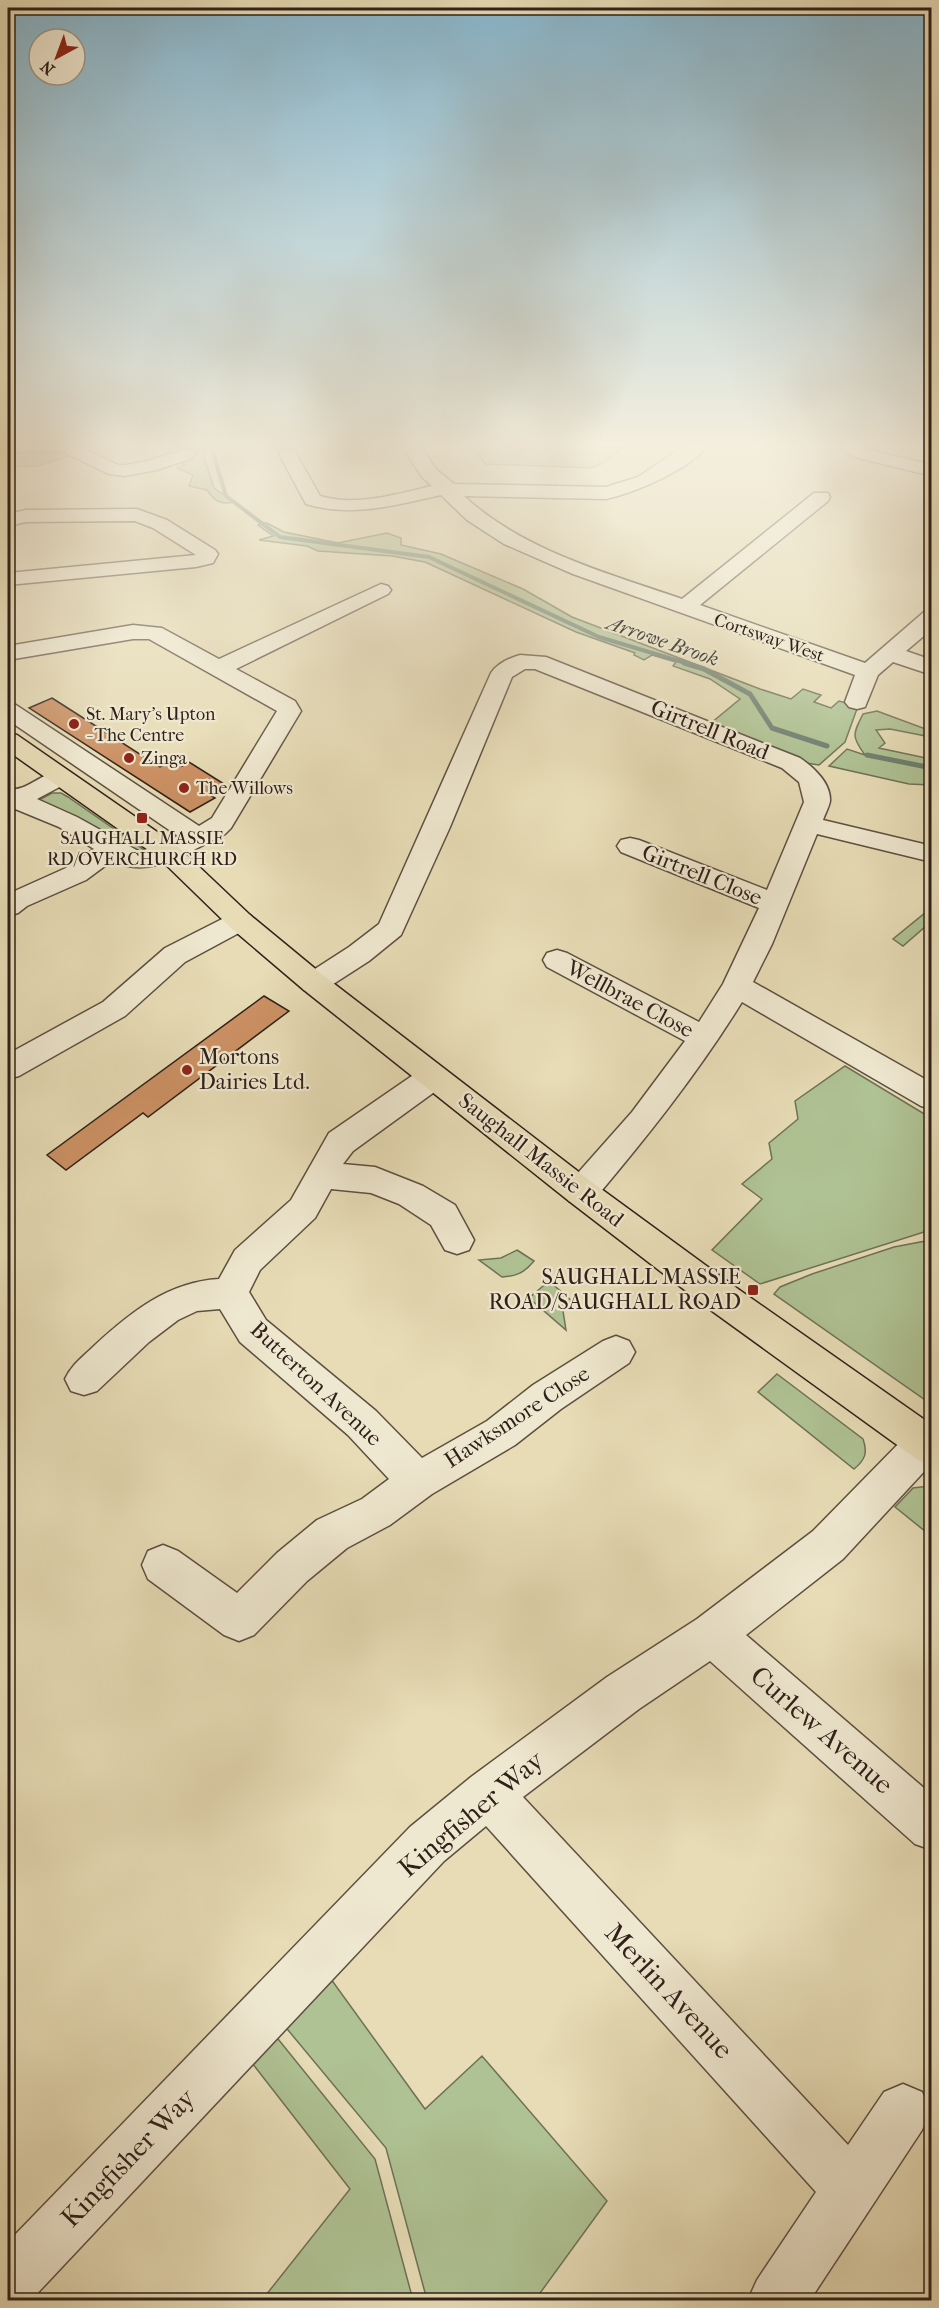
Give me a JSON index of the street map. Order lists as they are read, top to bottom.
{
  "streets": {
    "main road": ["Saughall Massie Road"],
    "street": [
      "Cortsway West",
      "Girtrell Road",
      "Girtrell Close",
      "Wellbrae Close",
      "Butterton Avenue",
      "Hawksmore Close",
      "Curlew Avenue",
      "Kingfisher Way",
      "Merlin Avenue"
    ]
  },
  "crossings": [
    ["Girtrell Road", "Girtrell Close"],
    ["Girtrell Road", "Wellbrae Close"],
    ["Girtrell Road", "Saughall Massie Road"],
    ["Saughall Massie Road", "Kingfisher Way"],
    ["Butterton Avenue", "Hawksmore Close"],
    ["Curlew Avenue", "Kingfisher Way"],
    ["Kingfisher Way", "Merlin Avenue"]
  ],
  "water": ["Arrowe Brook"],
  "places": {
    "other": [
      "St. Mary's Upton - The Centre",
      "Zinga",
      "The Willows",
      "Mortons Dairies Ltd."
    ],
    "transit": ["SAUGHALL MASSIE RD/OVERCHURCH RD", "SAUGHALL MASSIE ROAD/SAUGHALL ROAD"]
  },
  "north": "bottom left"
}
